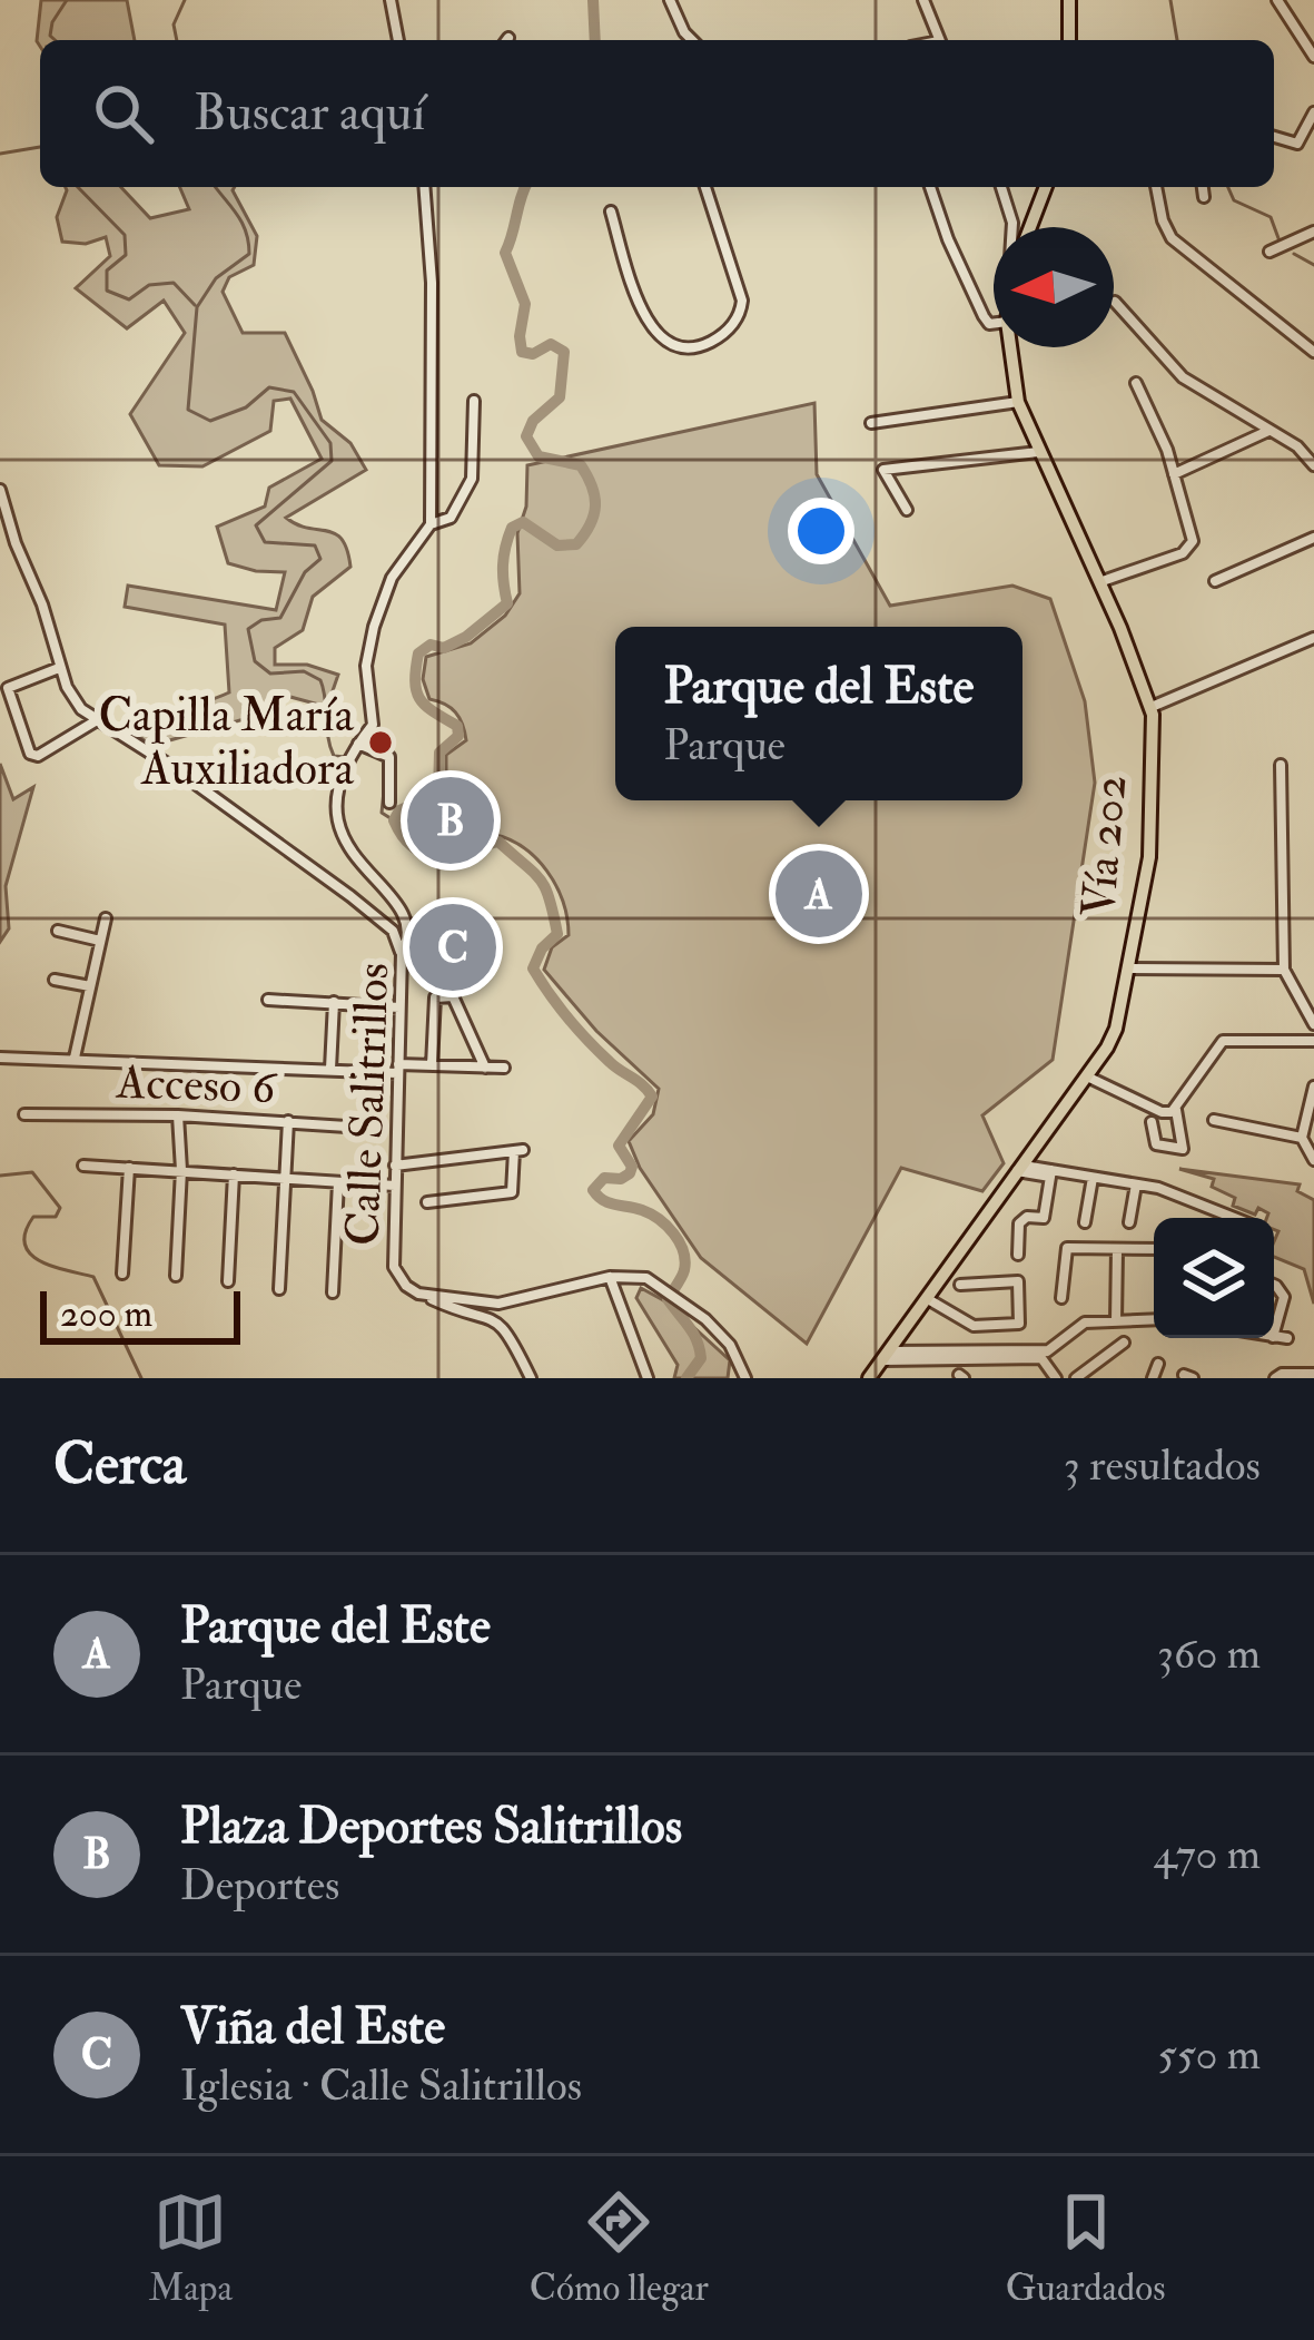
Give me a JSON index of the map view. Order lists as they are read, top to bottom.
{
  "streets": {
    "main road": ["Vía 202"],
    "street": ["Acceso 6", "Calle Salitrillos"]
  },
  "places": ["Capilla María Auxiliadora"],
  "scale_bar": "200 m",
  "north": "left",
  "page": {
    "search": "Buscar aquí",
    "popup": ["Parque del Este", "Parque"],
    "pins": ["B", "A", "C"],
    "scale": "200 m",
    "heading": ["Cerca", "3 resultados"],
    "list": [
      {
        "mark": "A",
        "name": "Parque del Este",
        "note": "Parque",
        "value": "360 m"
      },
      {
        "mark": "B",
        "name": "Plaza Deportes Salitrillos",
        "note": "Deportes",
        "value": "470 m"
      },
      {
        "mark": "C",
        "name": "Viña del Este",
        "note": "Iglesia · Calle Salitrillos",
        "value": "550 m"
      }
    ],
    "nav": ["Mapa", "Cómo llegar", "Guardados"]
  }
}
